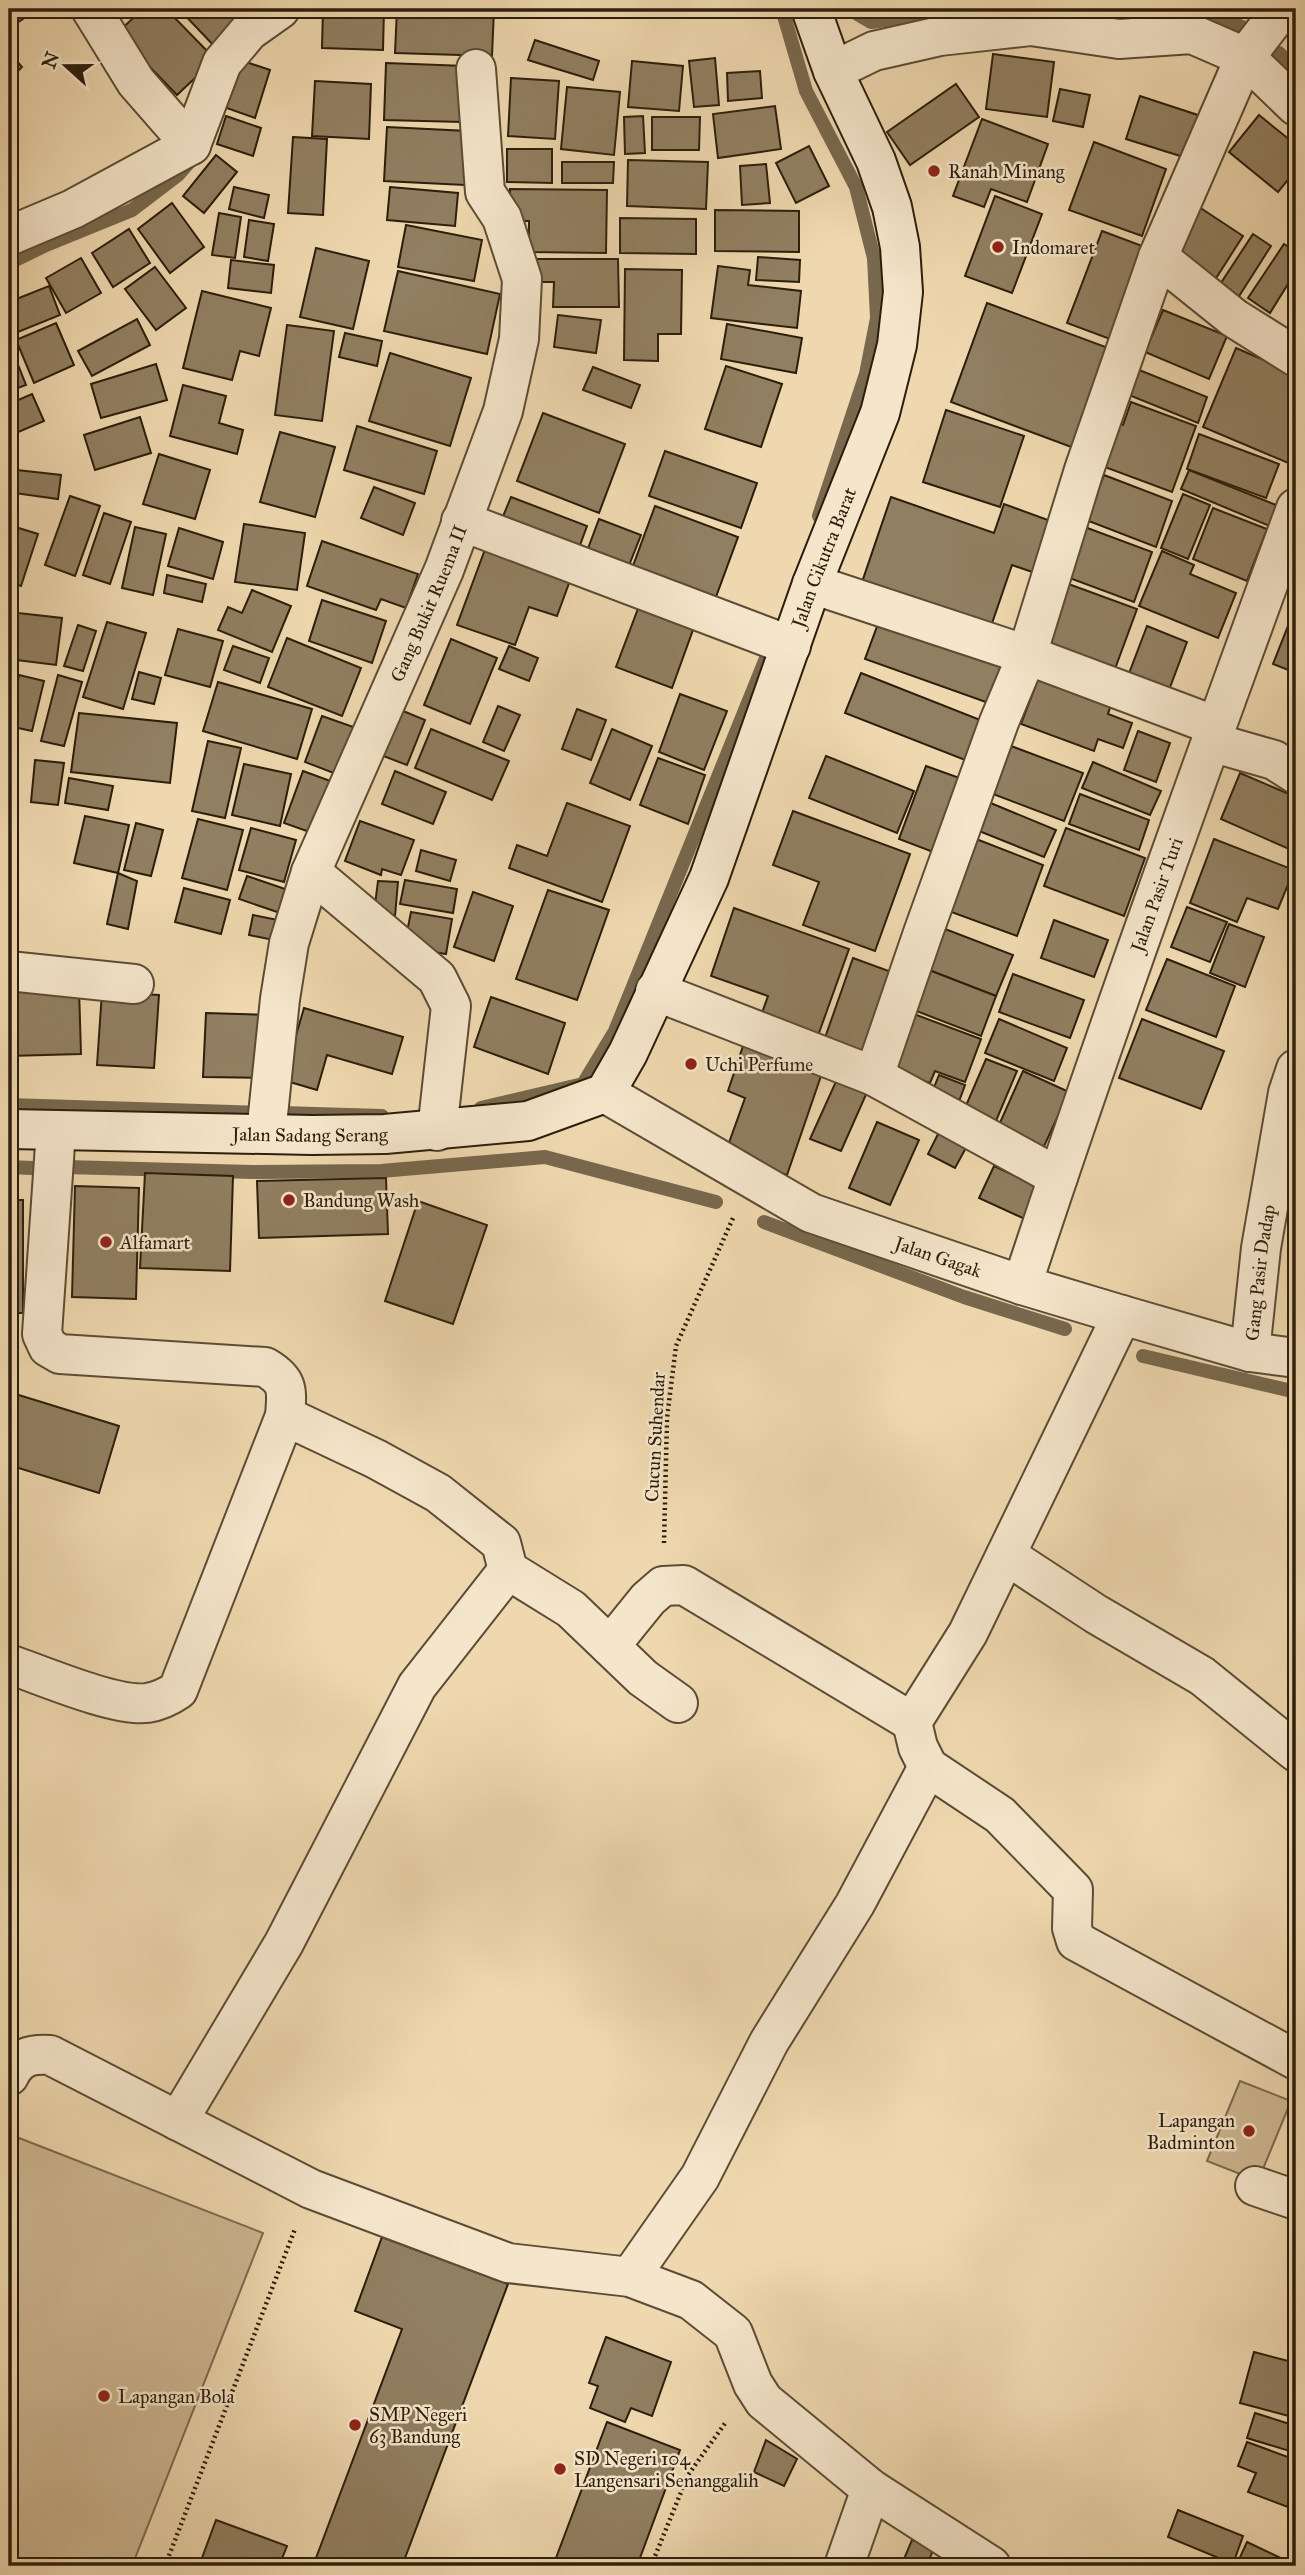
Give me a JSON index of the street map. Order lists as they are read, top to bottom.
{
  "streets": {
    "street": [
      "Jalan Cikutra Barat",
      "Gang Bukit Ruema II",
      "Jalan Pasir Turi",
      "Jalan Sadang Serang",
      "Jalan Gagak",
      "Gang Pasir Dadap"
    ],
    "path": ["Cucun Suhendar"]
  },
  "crossings": [
    ["Jalan Cikutra Barat", "Jalan Sadang Serang"],
    ["Jalan Cikutra Barat", "Jalan Gagak"],
    ["Gang Bukit Ruema II", "Jalan Sadang Serang"],
    ["Jalan Pasir Turi", "Jalan Gagak"],
    ["Jalan Sadang Serang", "Jalan Gagak"],
    ["Jalan Gagak", "Gang Pasir Dadap"],
    ["Jalan Gagak", "Cucun Suhendar"]
  ],
  "places": [
    "Ranah Minang",
    "Indomaret",
    "Uchi Perfume",
    "Bandung Wash",
    "Alfamart",
    "Lapangan Badminton",
    "Lapangan Bola",
    "SMP Negeri 63 Bandung",
    "SD Negeri 104 Langensari Senanggalih"
  ],
  "north": "left"
}
